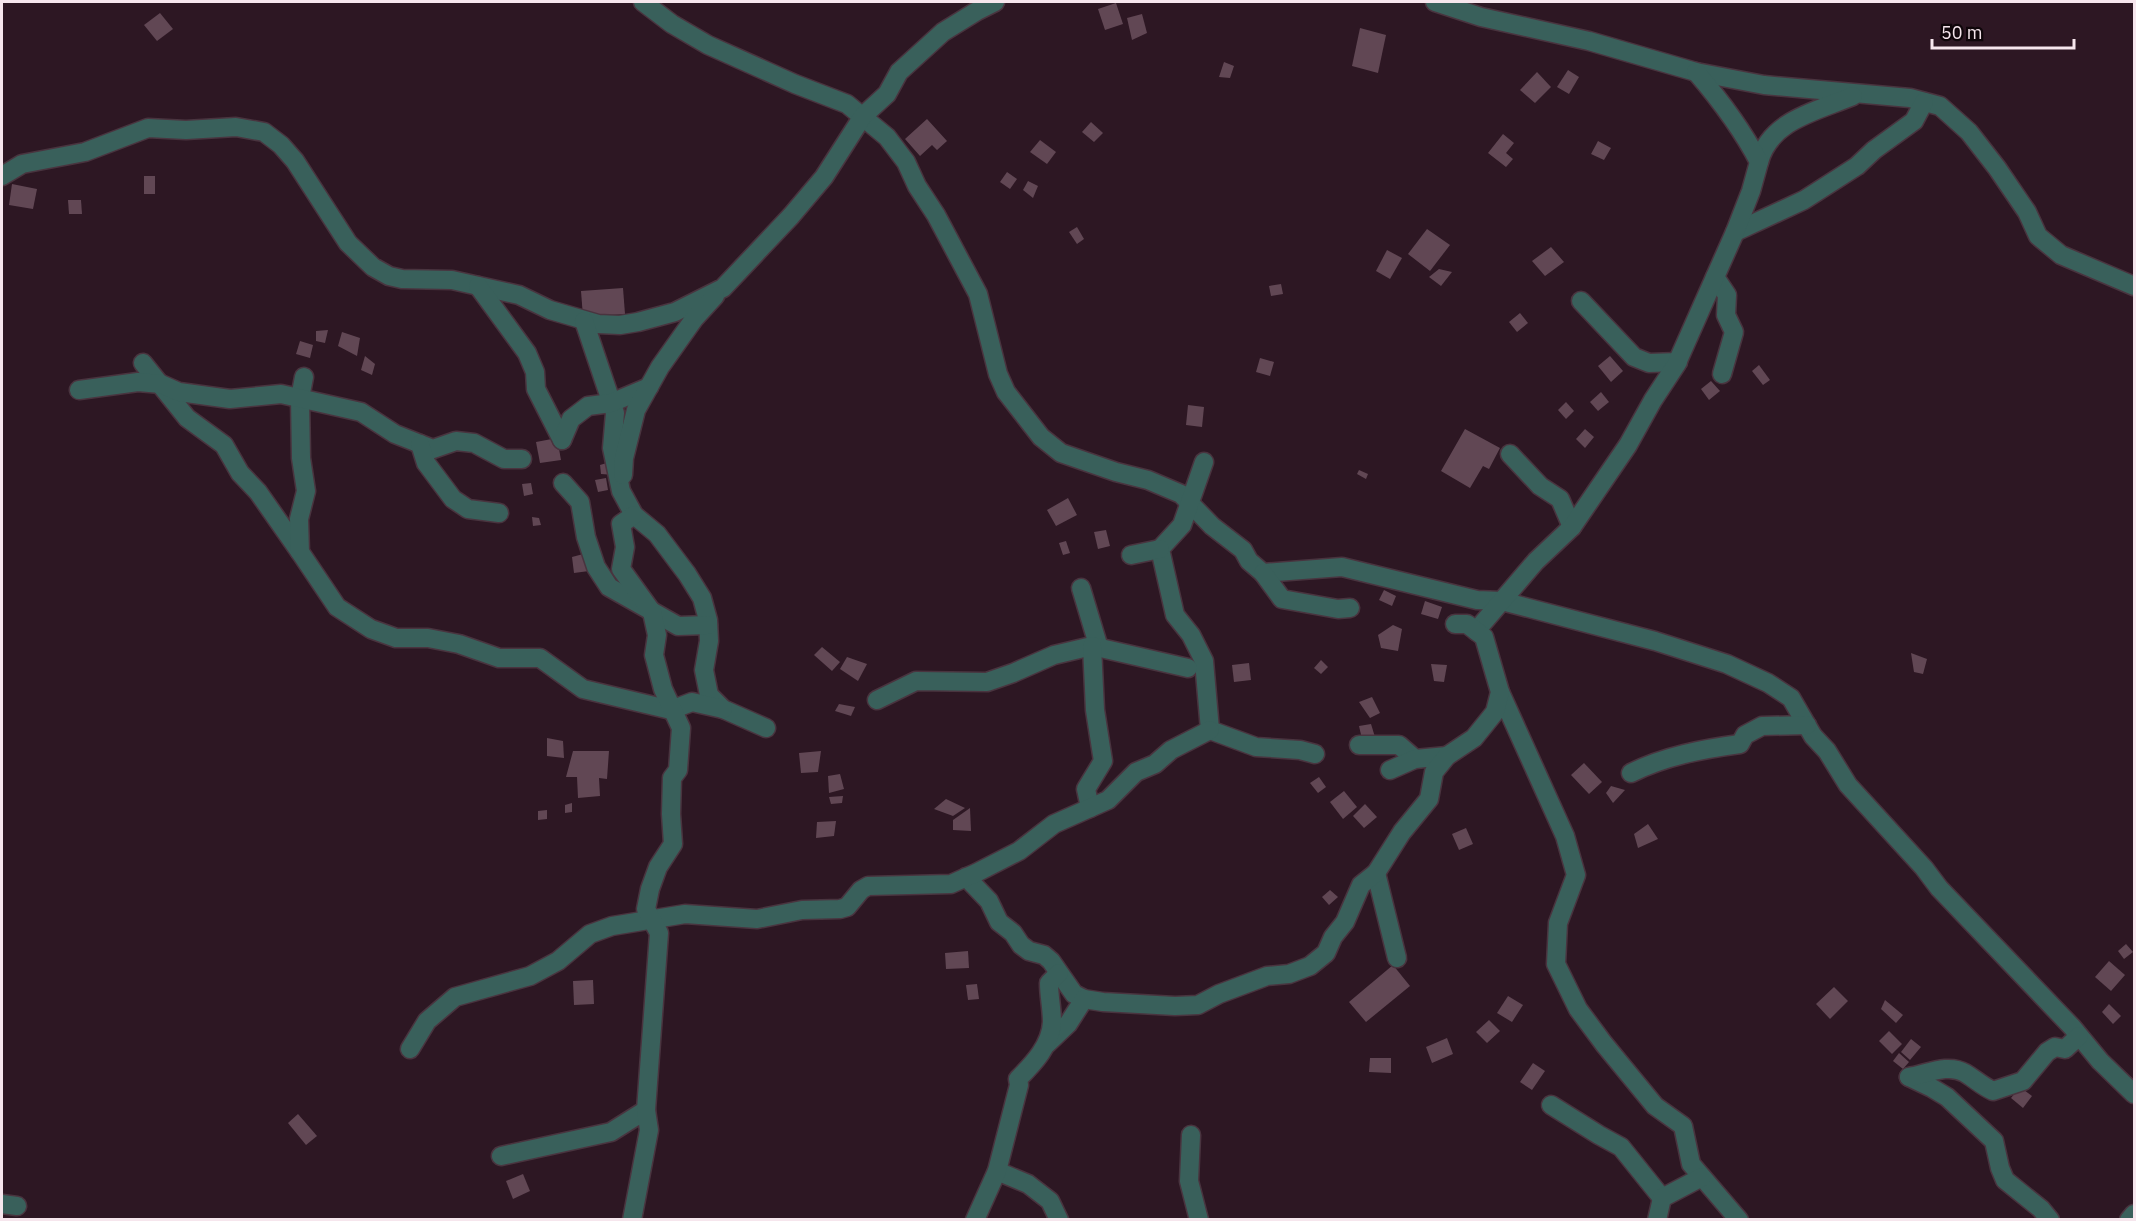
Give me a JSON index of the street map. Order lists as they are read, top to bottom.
{
  "scale_bar": "50 m"
}
